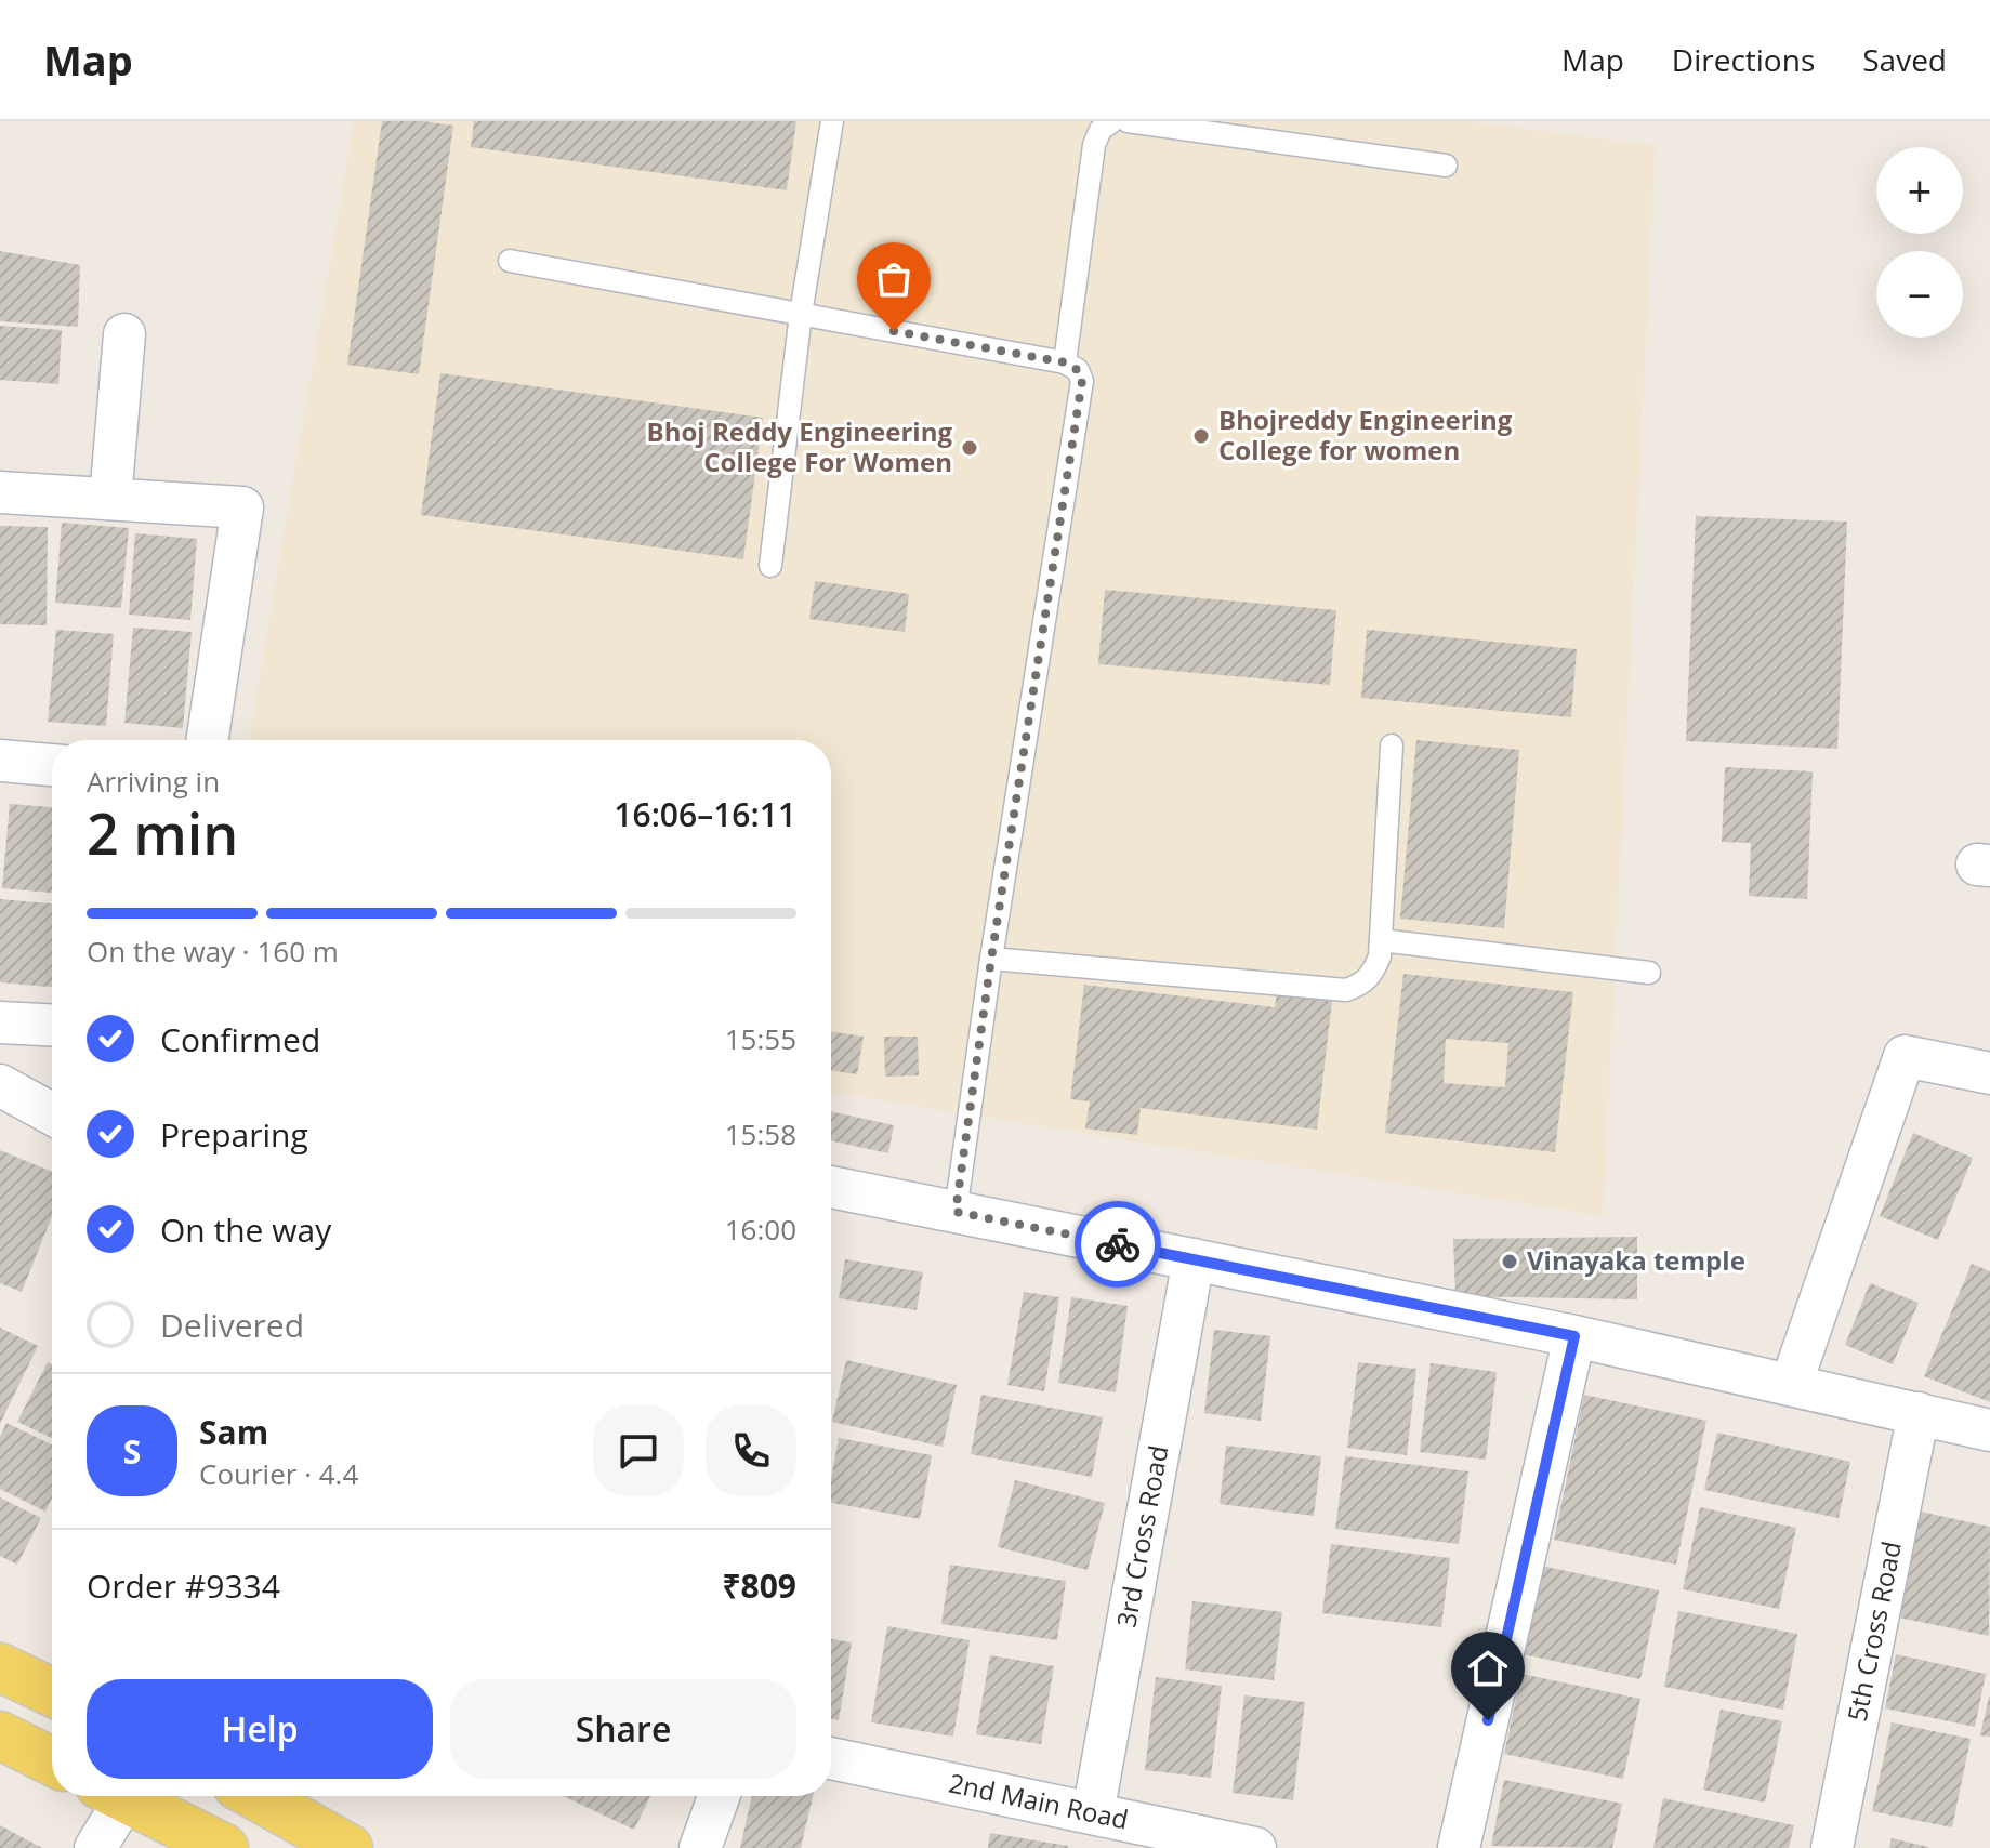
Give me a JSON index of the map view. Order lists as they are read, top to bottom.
{
  "streets": {
    "street": ["3rd Cross Road", "5th Cross Road", "2nd Main Road"]
  },
  "crossings": [
    ["3rd Cross Road", "2nd Main Road"]
  ],
  "places": ["Bhojreddy Engineering College for women", "Bhoj Reddy Engineering College For Women", "Vinayaka temple"],
  "page": {
    "header": "Map",
    "nav": ["Map", "Directions", "Saved"],
    "map_buttons": ["+", "−"],
    "heading": ["2 min", "Arriving in", "16:06–16:11"],
    "panel": [
      "Sam",
      "Courier · 4.4",
      "Order #9334",
      "₹809"
    ],
    "bar": "On the way · 160 m",
    "list": [
      ["Confirmed", "15:55"],
      ["Preparing", "15:58"],
      ["On the way", "16:00"],
      "Delivered"
    ],
    "round": "S",
    "buttons": ["Help", "Share"]
  }
}
